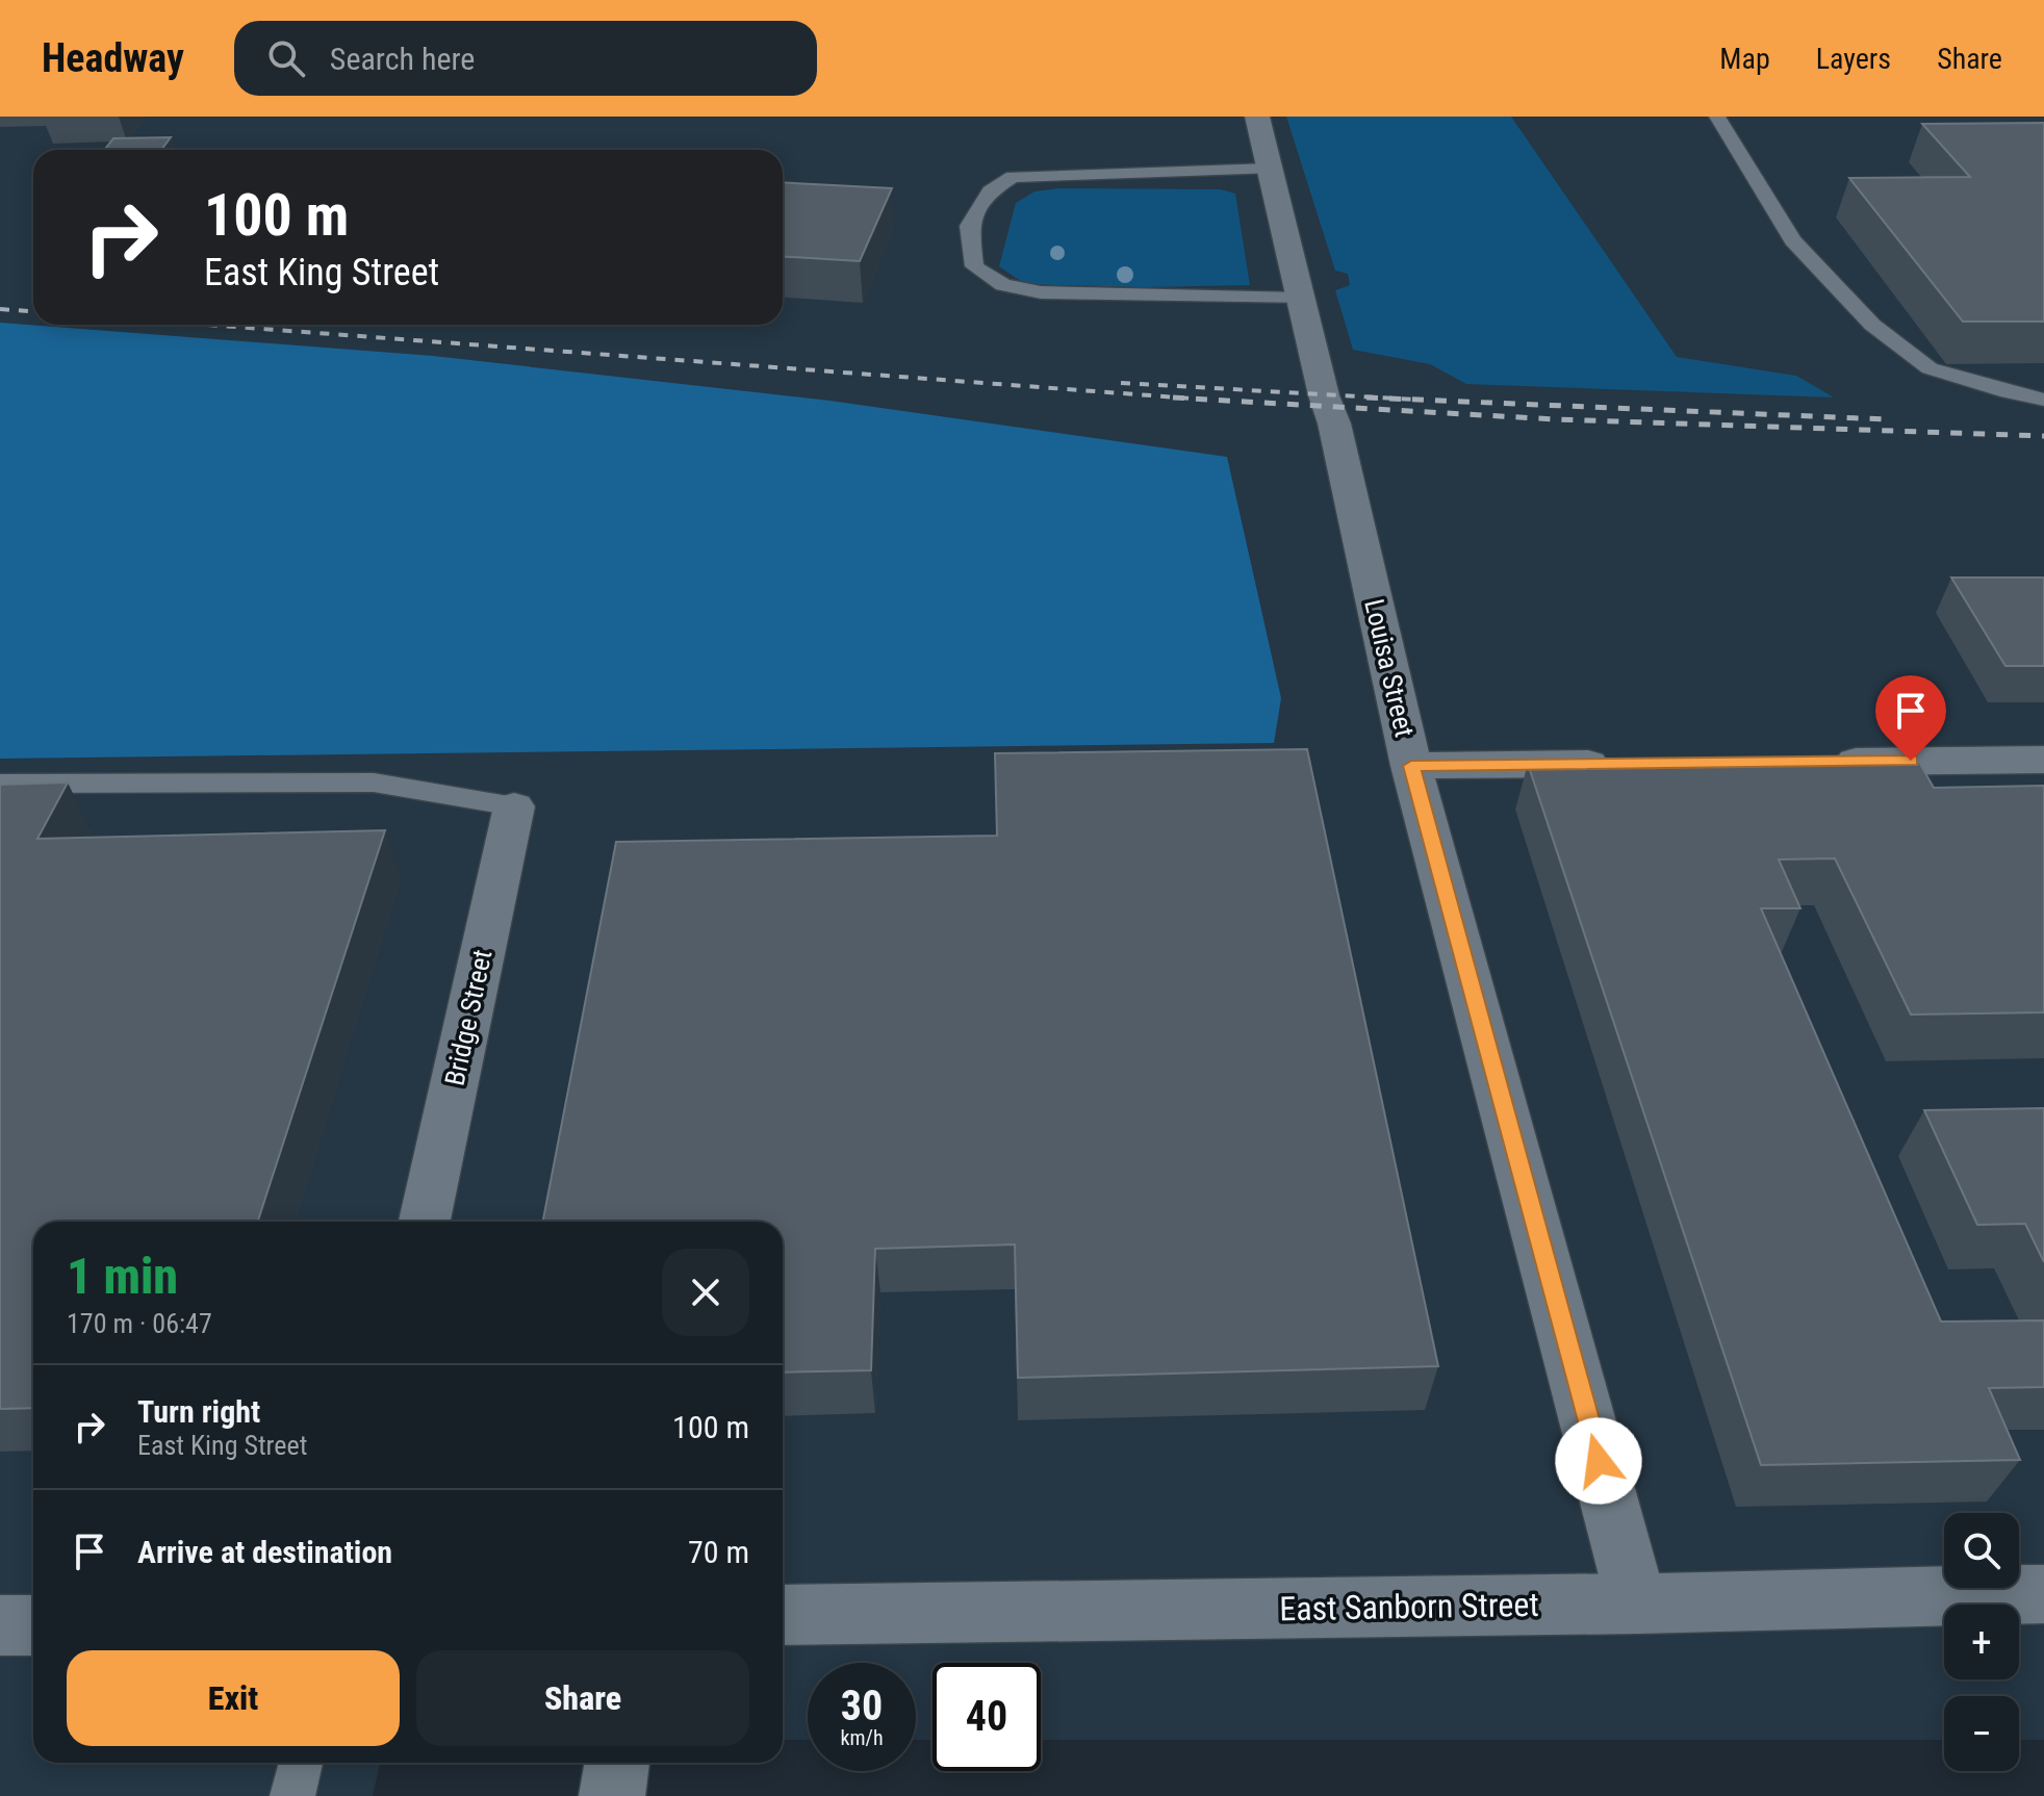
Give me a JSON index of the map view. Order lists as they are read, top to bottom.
{
  "streets": {
    "street": ["Louisa Street", "Bridge Street", "East Sanborn Street"]
  },
  "crossings": [
    ["Louisa Street", "East Sanborn Street"]
  ],
  "page": {
    "header": "Headway",
    "search": "Search here",
    "nav": ["Map", "Layers", "Share"],
    "turn": ["100 m", "East King Street"],
    "heading": ["1 min", "170 m · 06:47"],
    "list": [
      {
        "name": "Turn right",
        "note": "East King Street",
        "value": "100 m"
      },
      {
        "name": "Arrive at destination",
        "value": "70 m"
      }
    ],
    "map_buttons": ["+", "−"],
    "buttons": ["Exit", "Share"],
    "speed": "30 km/h",
    "limit": "40"
  }
}
